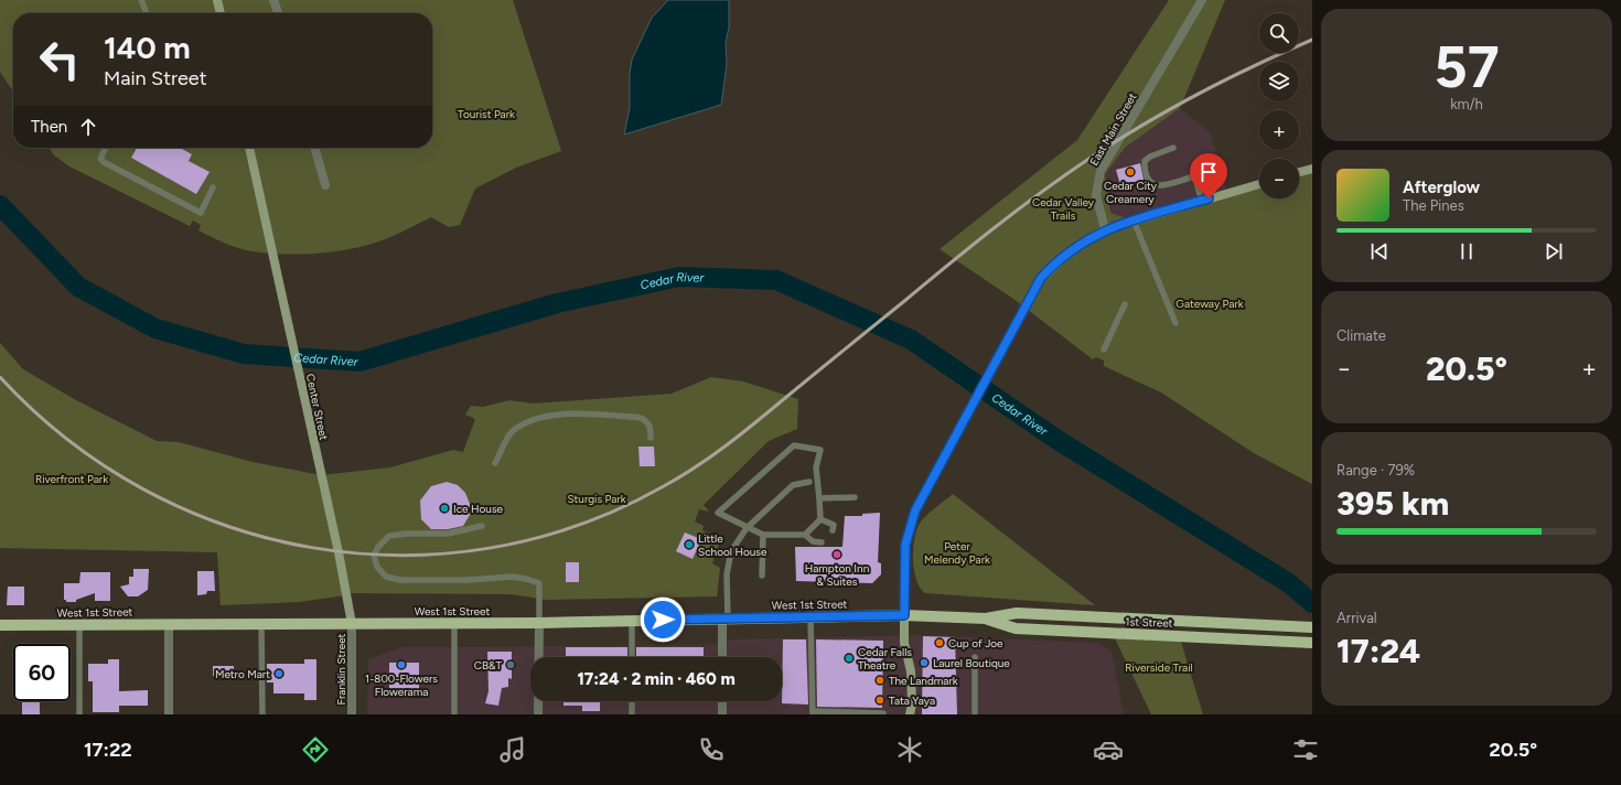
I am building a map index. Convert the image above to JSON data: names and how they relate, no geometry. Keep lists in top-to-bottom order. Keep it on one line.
{"streets":{"main road":["Center Street","West 1st Street","1st Street"],"street":["East Main Street","Franklin Street"]},"crossings":[["Center Street","West 1st Street"],["Center Street","Franklin Street"],["West 1st Street","1st Street"],["West 1st Street","Franklin Street"]],"water":["Cedar River"],"parks":["Tourist Park","Cedar Valley Trails","Gateway Park","Riverfront Park","Sturgis Park","Peter Melendy Park","Riverside Trail"],"places":["Cedar City Creamery","Ice House","Little School House","Hampton Inn & Suites","Cup of Joe","Cedar Falls Theatre","Laurel Boutique","1-800-Flowers Flowerama","CB&T","Metro Mart","The Landmark","Tata Yaya"],"page":{"tile":[["57","km/h"],"Climate",["Range · 79%","395 km"],["Arrival","17:24"]],"map_buttons":["+","−"],"turn":["140 m","Main Street"],"then":"Then","song":["Afterglow","The Pines"],"heat":["−","20.5°","+"],"limit":"60","trip":"17:24 · 2 min · 460 m","tabs":["17:22","20.5°"]}}
